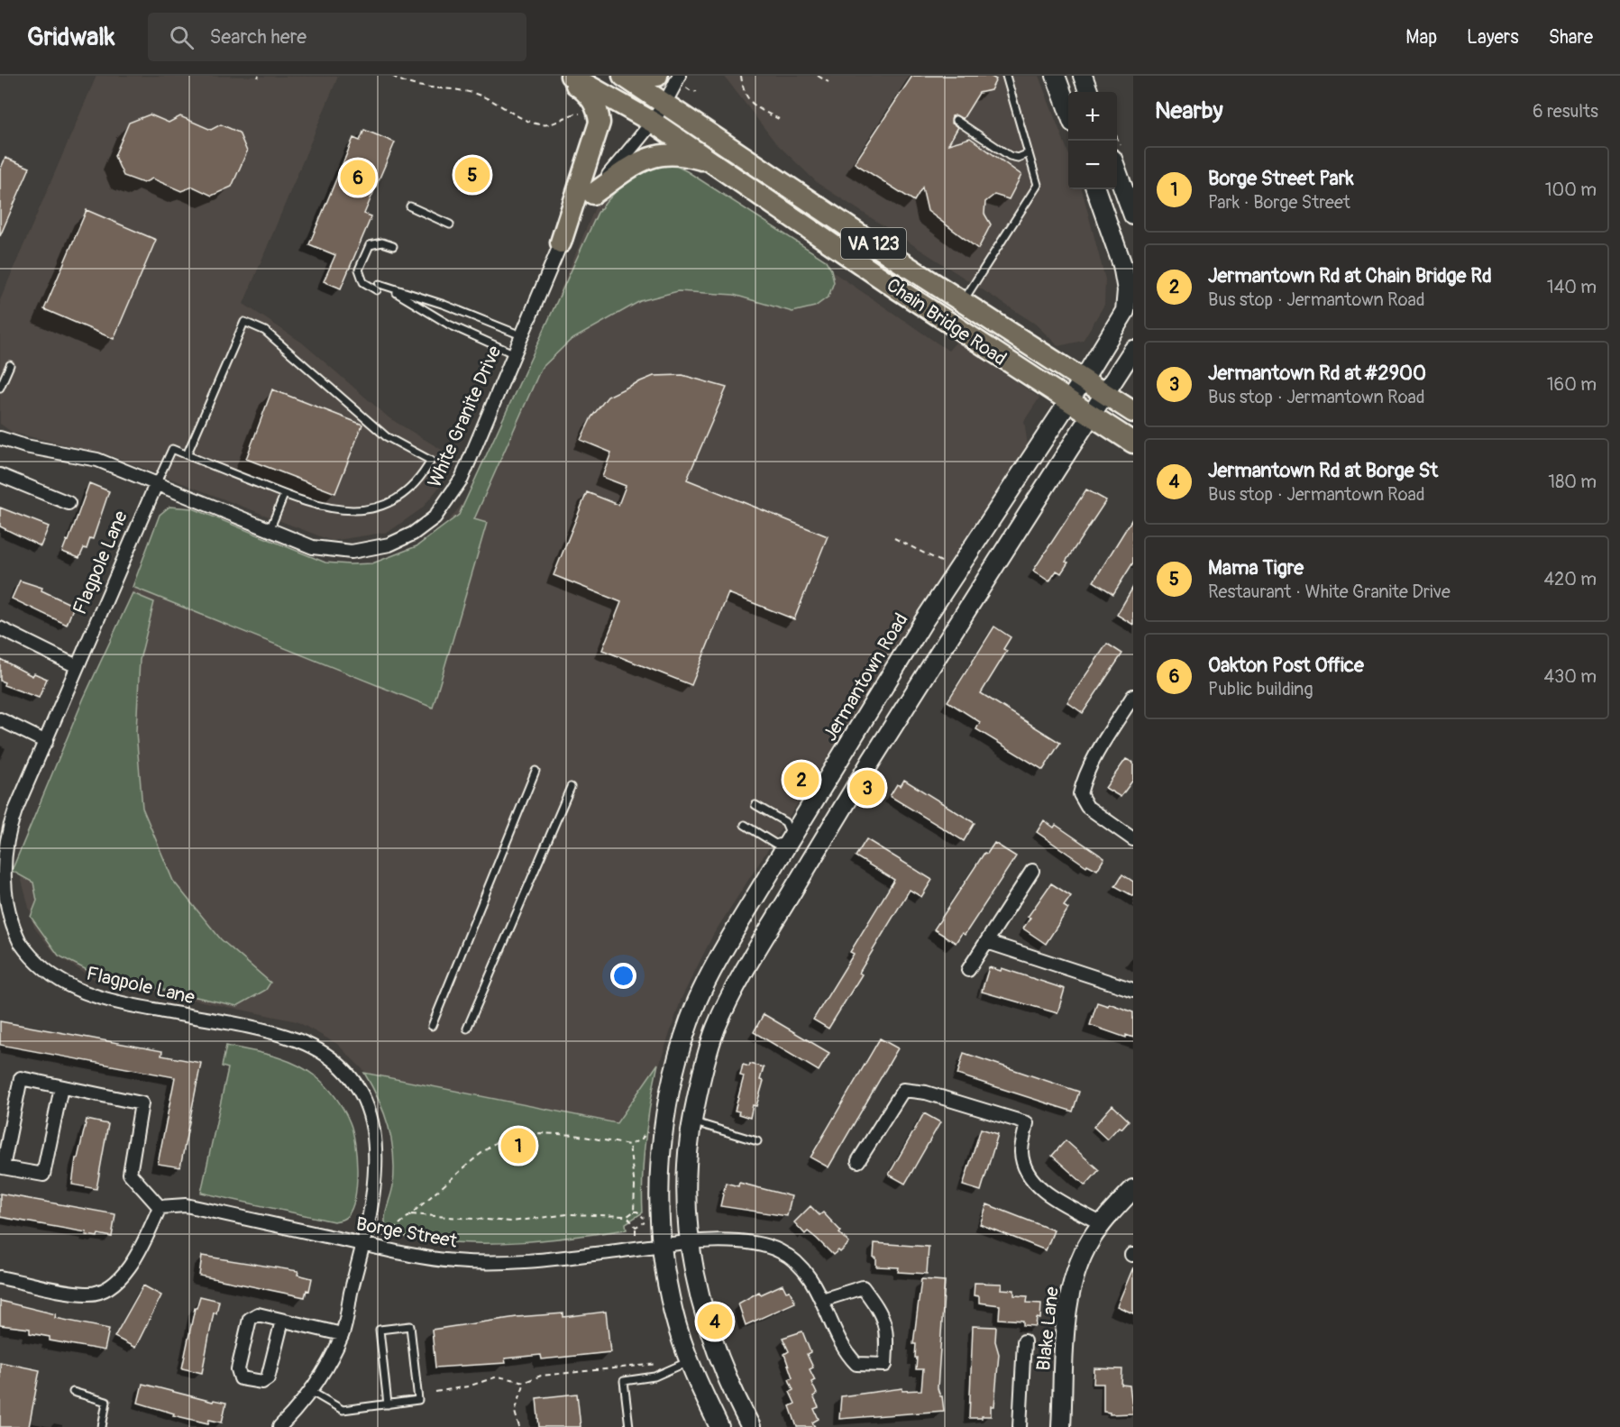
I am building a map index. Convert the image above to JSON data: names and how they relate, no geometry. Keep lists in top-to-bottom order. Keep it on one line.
{"streets":{"main road":["VA 123","Chain Bridge Road","Jermantown Road","Blake Lane"],"street":["White Granite Drive","Flagpole Lane","Borge Street"]},"crossings":[["Chain Bridge Road","White Granite Drive"],["Chain Bridge Road","Jermantown Road"],["White Granite Drive","Flagpole Lane"],["Flagpole Lane","Borge Street"],["Jermantown Road","Borge Street"]],"page":{"header":"Gridwalk","search":"Search here","nav":["Map","Layers","Share"],"heading":["Nearby","6 results"],"map_buttons":["+","−"],"list":[{"mark":"1","name":"Borge Street Park","note":"Park · Borge Street","value":"100 m"},{"mark":"2","name":"Jermantown Rd at Chain Bridge Rd","note":"Bus stop · Jermantown Road","value":"140 m"},{"mark":"3","name":"Jermantown Rd at #2900","note":"Bus stop · Jermantown Road","value":"160 m"},{"mark":"4","name":"Jermantown Rd at Borge St","note":"Bus stop · Jermantown Road","value":"180 m"},{"mark":"5","name":"Mama Tigre","note":"Restaurant · White Granite Drive","value":"420 m"},{"mark":"6","name":"Oakton Post Office","note":"Public building","value":"430 m"}],"pins":["5","6","2","3","1","4"]}}
